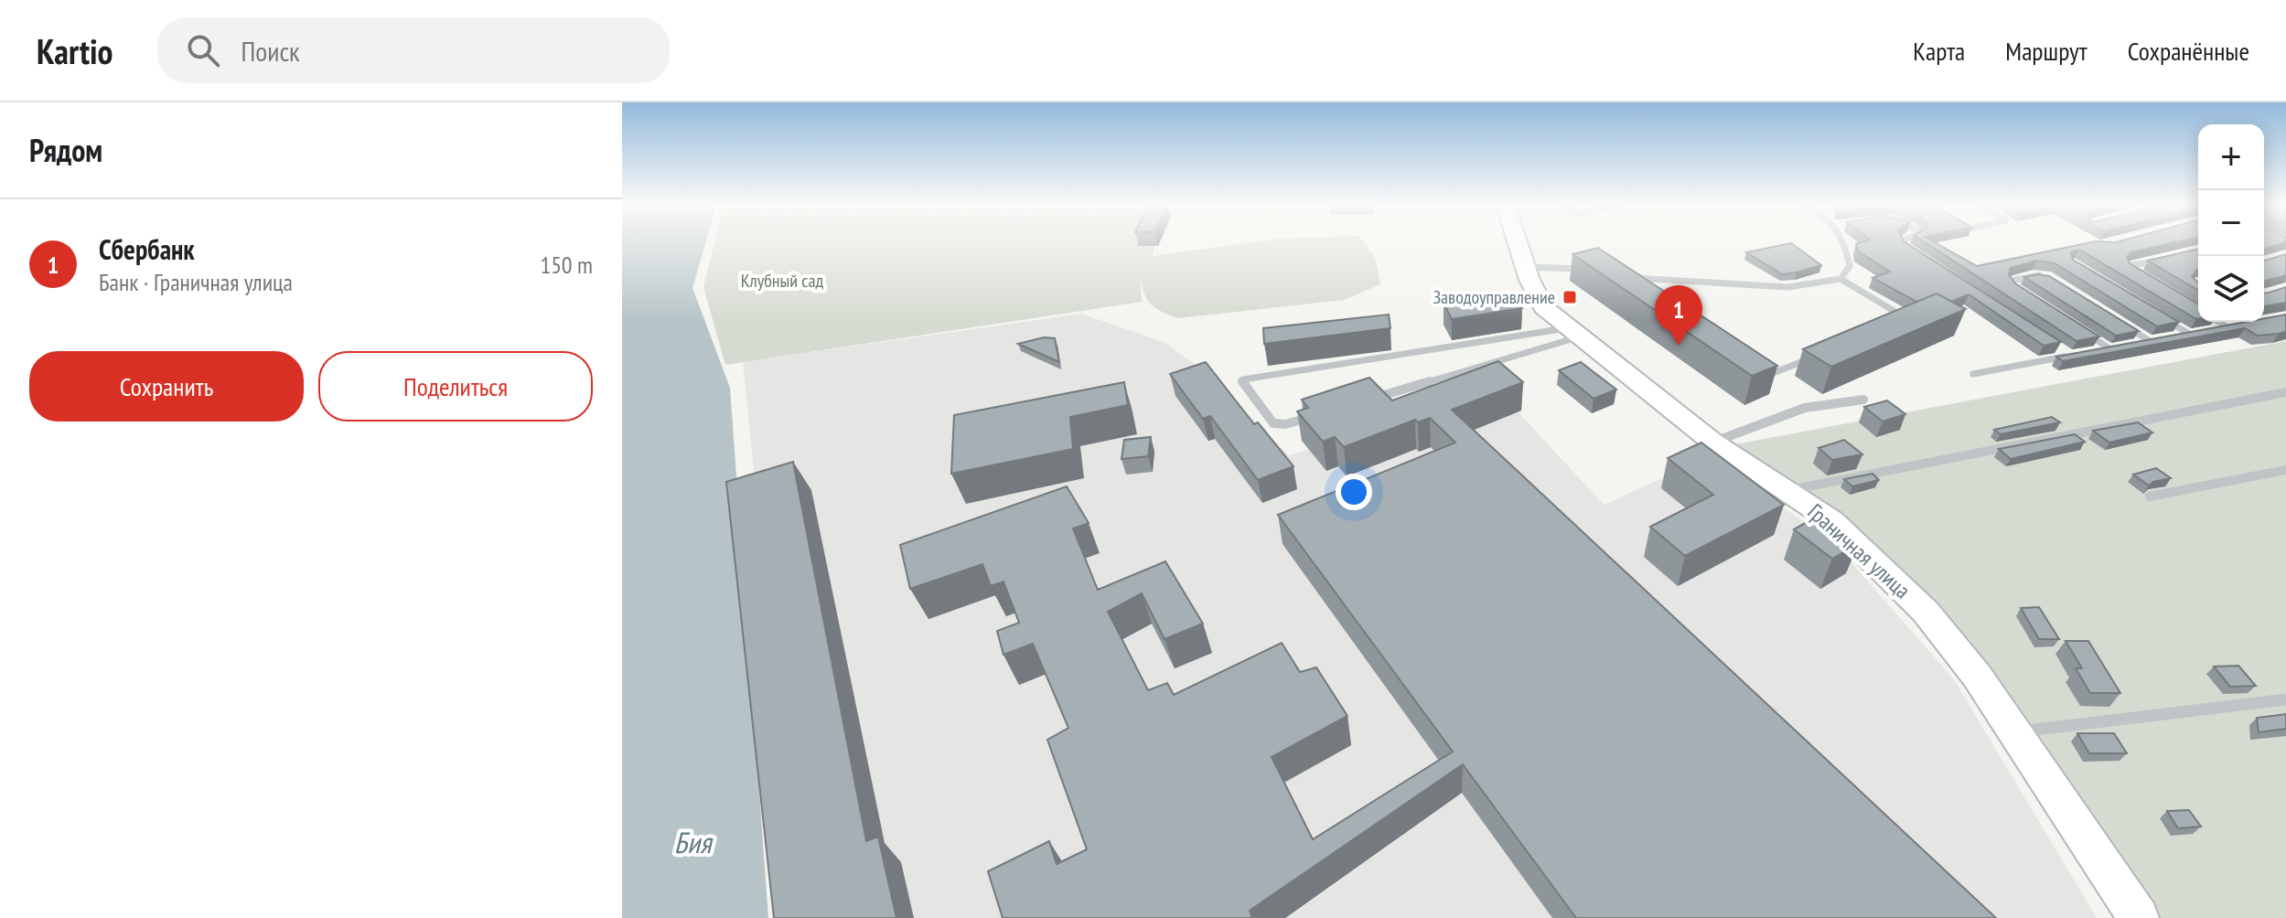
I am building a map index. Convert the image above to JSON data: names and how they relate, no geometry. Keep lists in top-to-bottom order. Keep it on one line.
{"streets":{"street":["Граничная улица"]},"water":["Бия"],"parks":["Клубный сад"],"places":{"transit":["Заводоуправление"]},"page":{"header":"Kartio","search":"Поиск","nav":["Карта","Маршрут","Сохранённые"],"heading":"Рядом","map_buttons":["+","−"],"list":[{"mark":"1","name":"Сбербанк","note":"Банк · Граничная улица","value":"150 m"}],"pins":"1","buttons":["Сохранить","Поделиться"]}}
